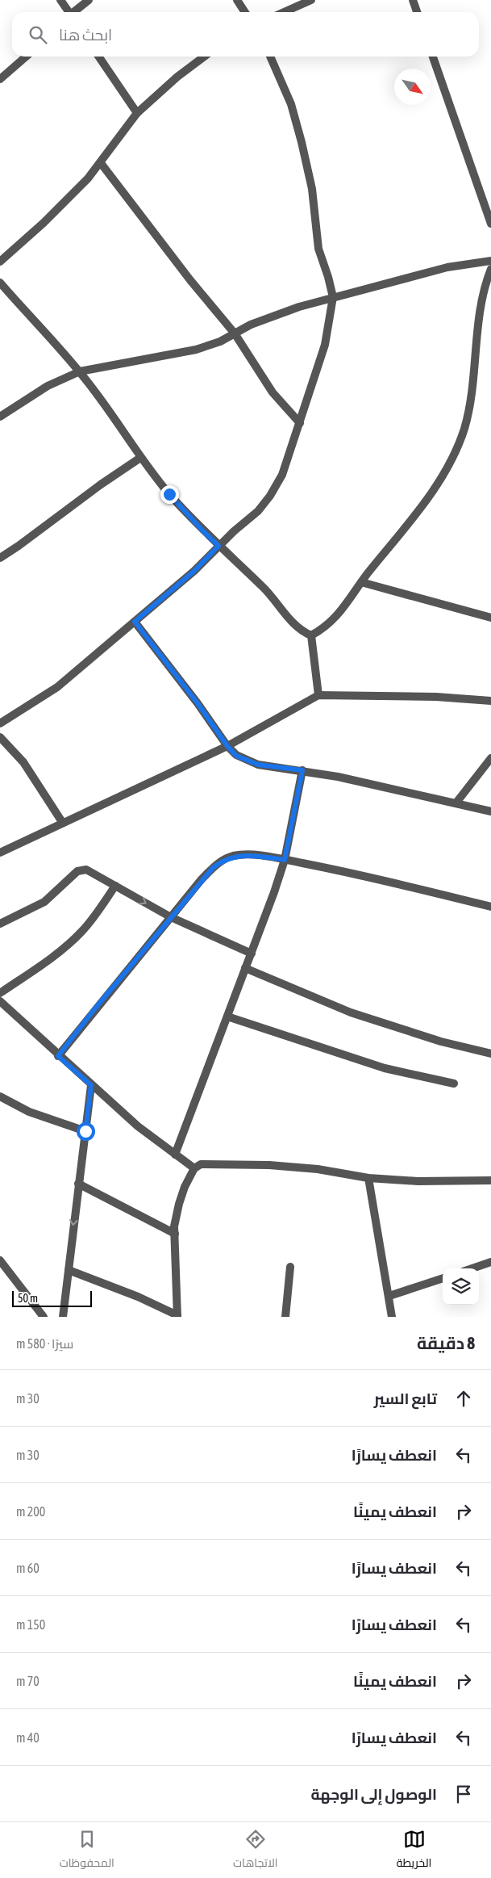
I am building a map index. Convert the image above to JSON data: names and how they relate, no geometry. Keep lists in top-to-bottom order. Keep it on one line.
{"scale_bar":"50 m","north":"bottom right","page":{"search":"ابحث هنا","scale":"50 m","heading":["8 دقيقة","سيرًا · 580 m"],"list":[["تابع السير","30 m"],["انعطف يسارًا","30 m"],["انعطف يمينًا","200 m"],["انعطف يسارًا","60 m"],["انعطف يسارًا","150 m"],["انعطف يمينًا","70 m"],["انعطف يسارًا","40 m"],"الوصول إلى الوجهة"],"nav":["الخريطة","الاتجاهات","المحفوظات"]}}
